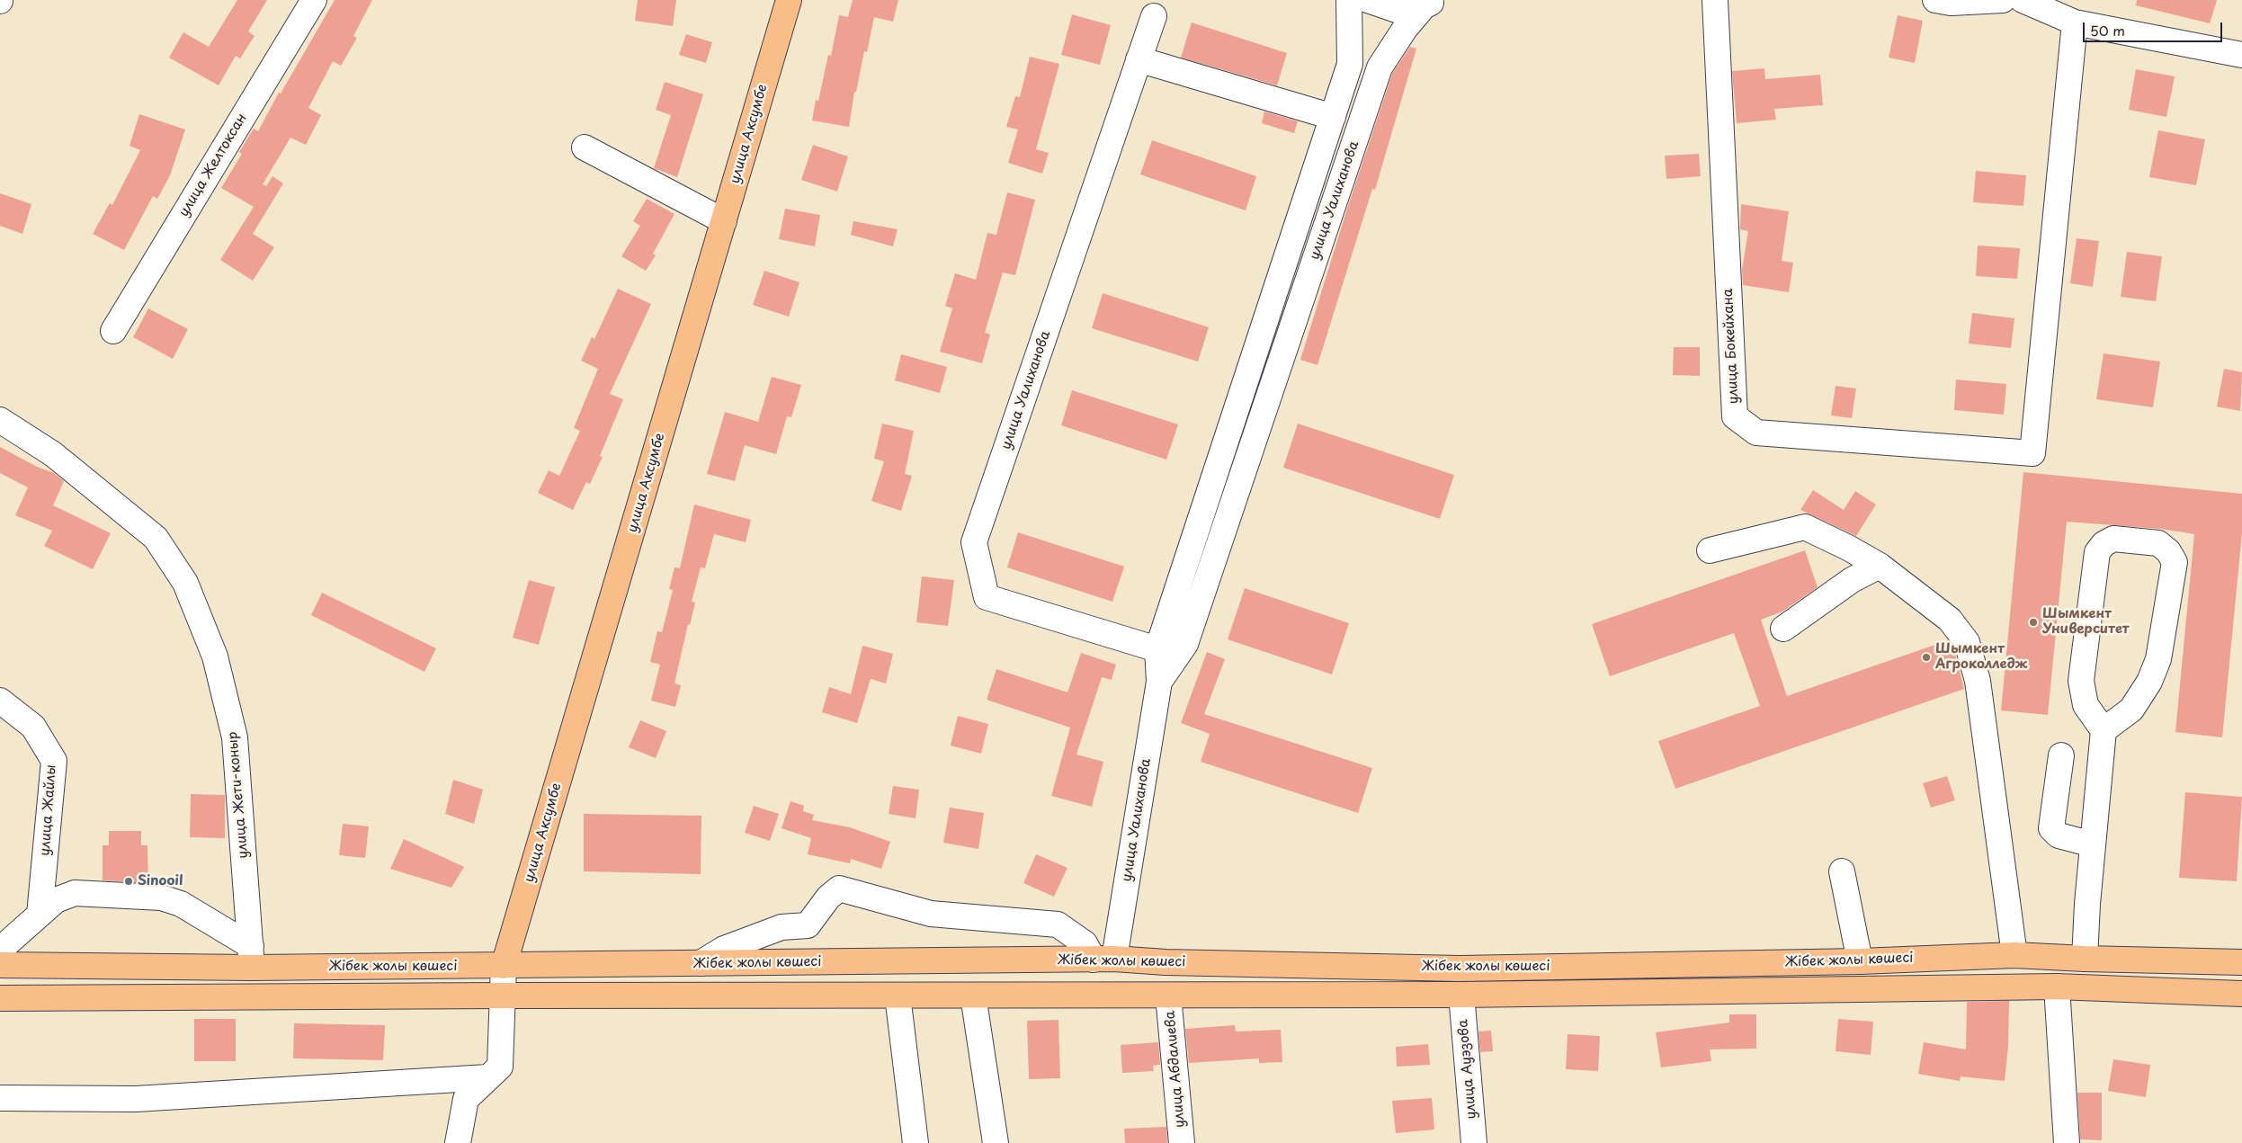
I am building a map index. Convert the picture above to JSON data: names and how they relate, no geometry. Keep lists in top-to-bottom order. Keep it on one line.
{"streets":{"main road":["улица Аксумбе","Жібек жолы көшесі"],"street":["улица Желтоксан","улица Уалиханова","улица Бокейхана","улица Жети-коныр","улица Жайлы","улица Абдалиева","улица Ауэзова"]},"crossings":[["улица Аксумбе","Жібек жолы көшесі"],["улица Уалиханова","Жібек жолы көшесі"],["улица Жети-коныр","Жібек жолы көшесі"],["Жібек жолы көшесі","улица Абдалиева"],["Жібек жолы көшесі","улица Ауэзова"]],"places":["Шымкент Университет","Шымкент Агроколледж","Sinooil"],"scale_bar":"50 m"}
